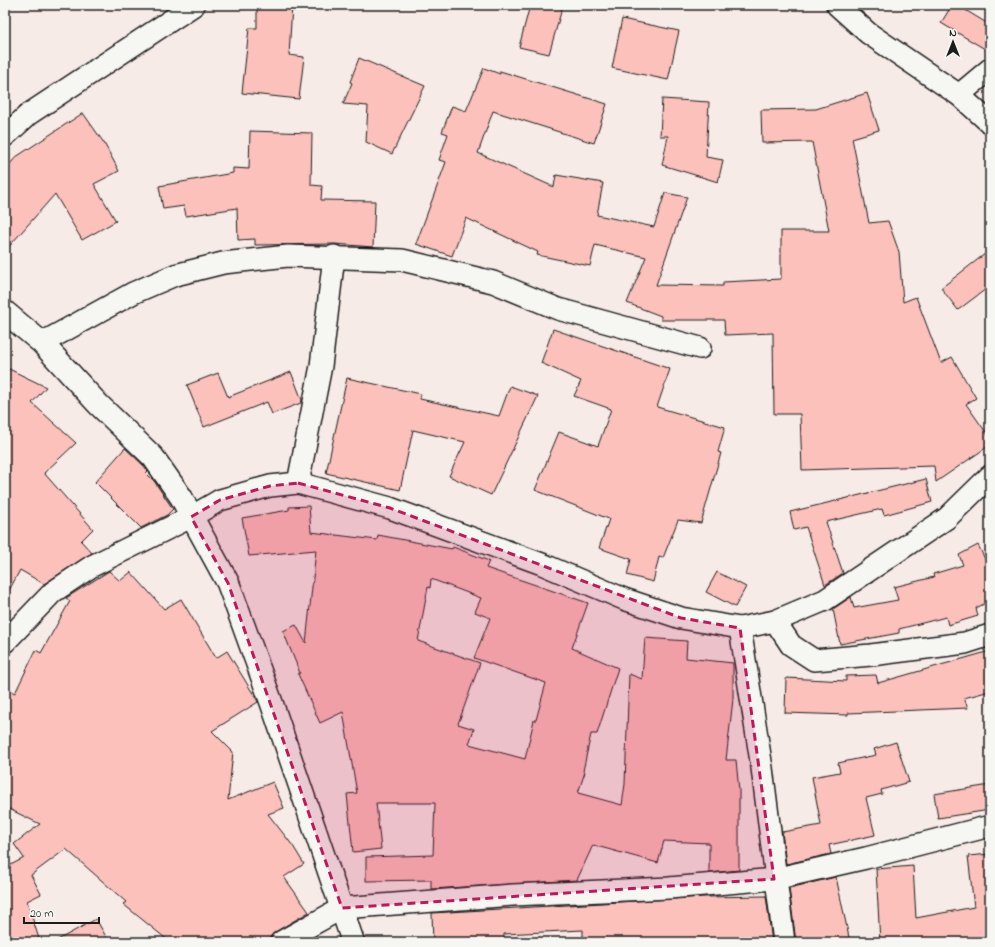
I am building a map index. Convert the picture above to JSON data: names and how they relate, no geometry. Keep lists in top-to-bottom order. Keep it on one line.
{"scale_bar":"20 m","north":"top"}
